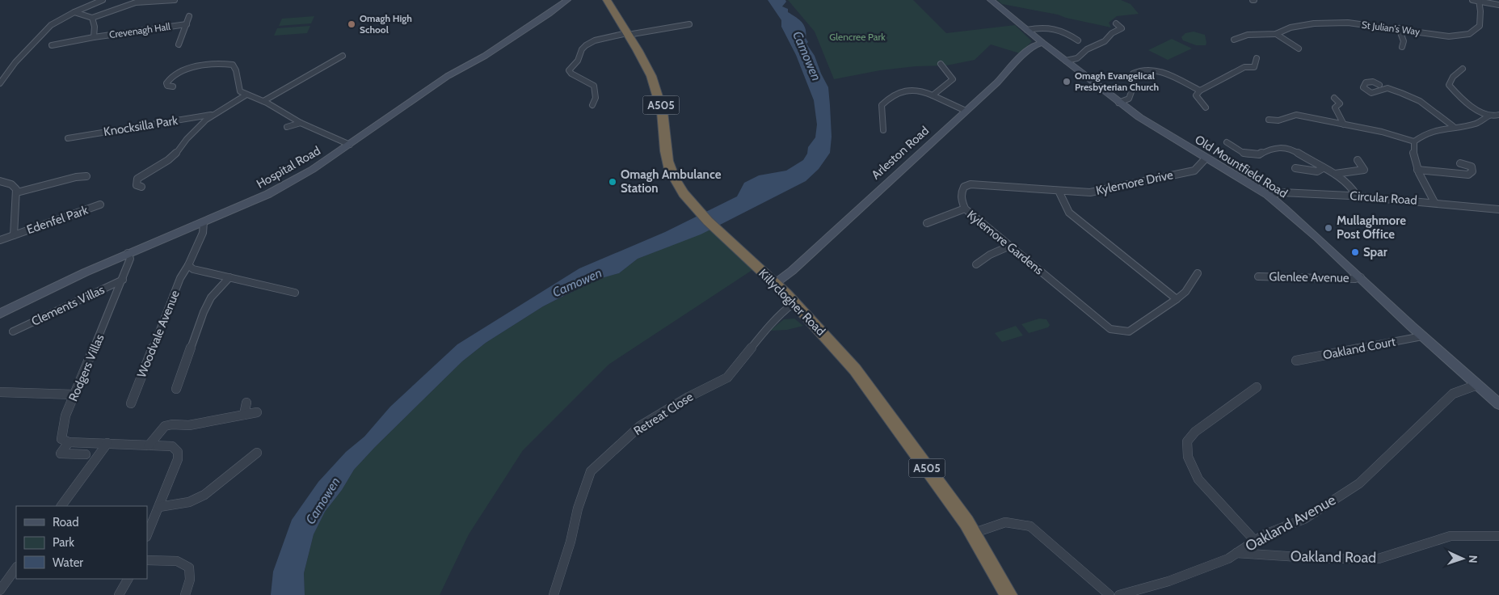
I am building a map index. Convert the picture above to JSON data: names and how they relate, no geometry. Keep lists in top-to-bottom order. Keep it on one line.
{"streets":{"highway":["A505","Killyclogher Road"],"street":["St Julian's Way","Crevenagh Hall","Knocksilla Park","Arleston Road","Old Mountfield Road","Hospital Road","Kylemore Drive","Circular Road","Edenfel Park","Kylemore Gardens","Glenlee Avenue","Clements Villas","Woodvale Avenue","Oakland Court","Rodgers Villas","Retreat Close","Oakland Avenue","Oakland Road"]},"crossings":[["Arleston Road","Old Mountfield Road"],["Arleston Road","Killyclogher Road"],["Old Mountfield Road","Kylemore Drive"],["Old Mountfield Road","Circular Road"],["Old Mountfield Road","Glenlee Avenue"],["Old Mountfield Road","Oakland Court"],["Old Mountfield Road","Oakland Avenue"],["Hospital Road","Woodvale Avenue"],["Hospital Road","Rodgers Villas"],["Kylemore Drive","Kylemore Gardens"],["Killyclogher Road","Retreat Close"],["Clements Villas","Rodgers Villas"],["Oakland Avenue","Oakland Road"]],"water":["Camowen"],"parks":["Glencree Park"],"places":["Omagh High School","Omagh Evangelical Presbyterian Church","Omagh Ambulance Station","Mullaghmore Post Office","Spar"],"legend":["Road","Park","Water"],"north":"right"}
